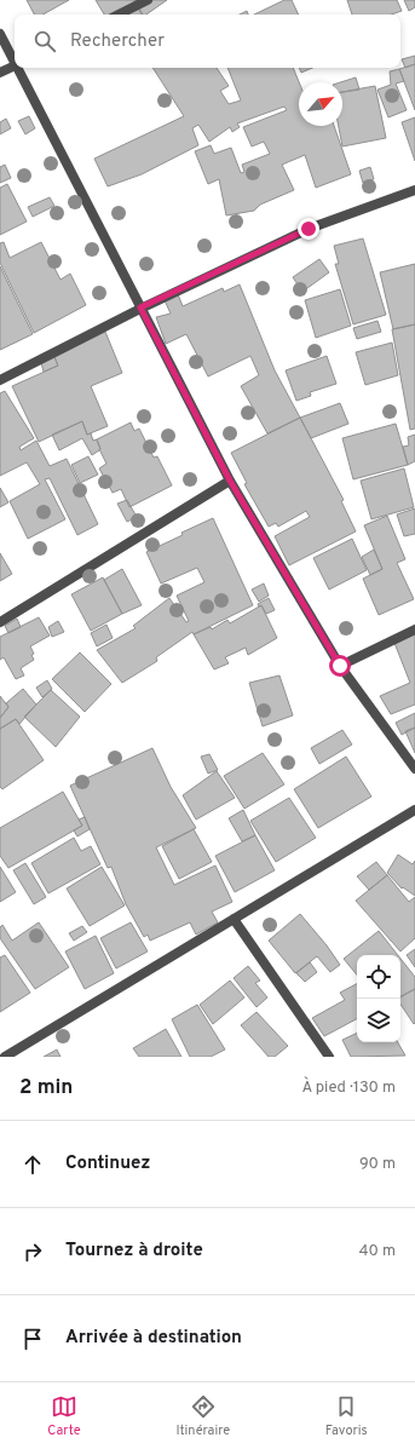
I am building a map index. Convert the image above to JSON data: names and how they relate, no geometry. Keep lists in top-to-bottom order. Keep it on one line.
{"north":"top right","page":{"search":"Rechercher","heading":["2 min","À pied · 130 m"],"list":[["Continuez","90 m"],["Tournez à droite","40 m"],"Arrivée à destination"],"nav":["Carte","Itinéraire","Favoris"]}}
